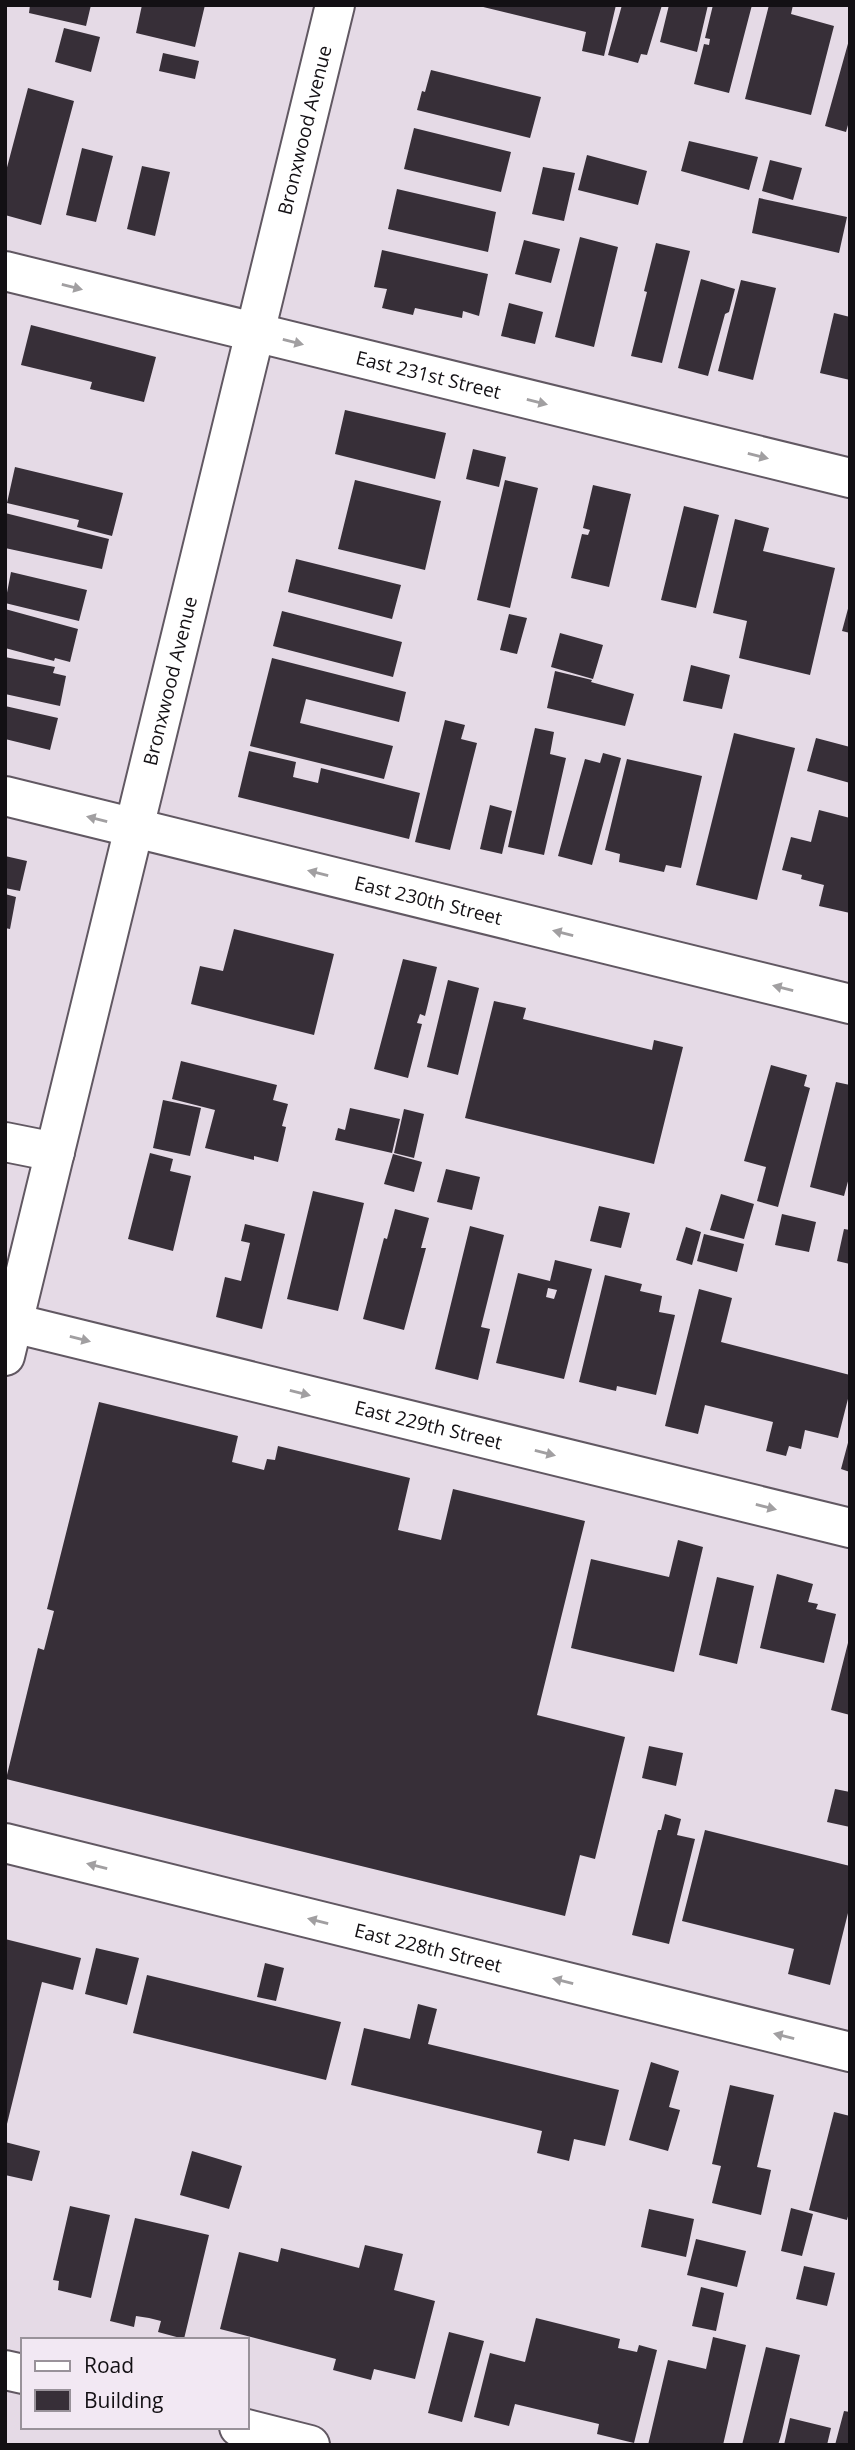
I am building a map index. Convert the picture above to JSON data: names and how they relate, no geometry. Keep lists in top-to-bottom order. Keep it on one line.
{"streets":{"street":["Bronxwood Avenue","East 231st Street","East 230th Street","East 229th Street","East 228th Street"]},"crossings":[["Bronxwood Avenue","East 231st Street"],["Bronxwood Avenue","East 230th Street"],["Bronxwood Avenue","East 229th Street"]],"one_way":["East 231st Street","East 230th Street","East 229th Street","East 228th Street"],"legend":["Road","Building"]}
